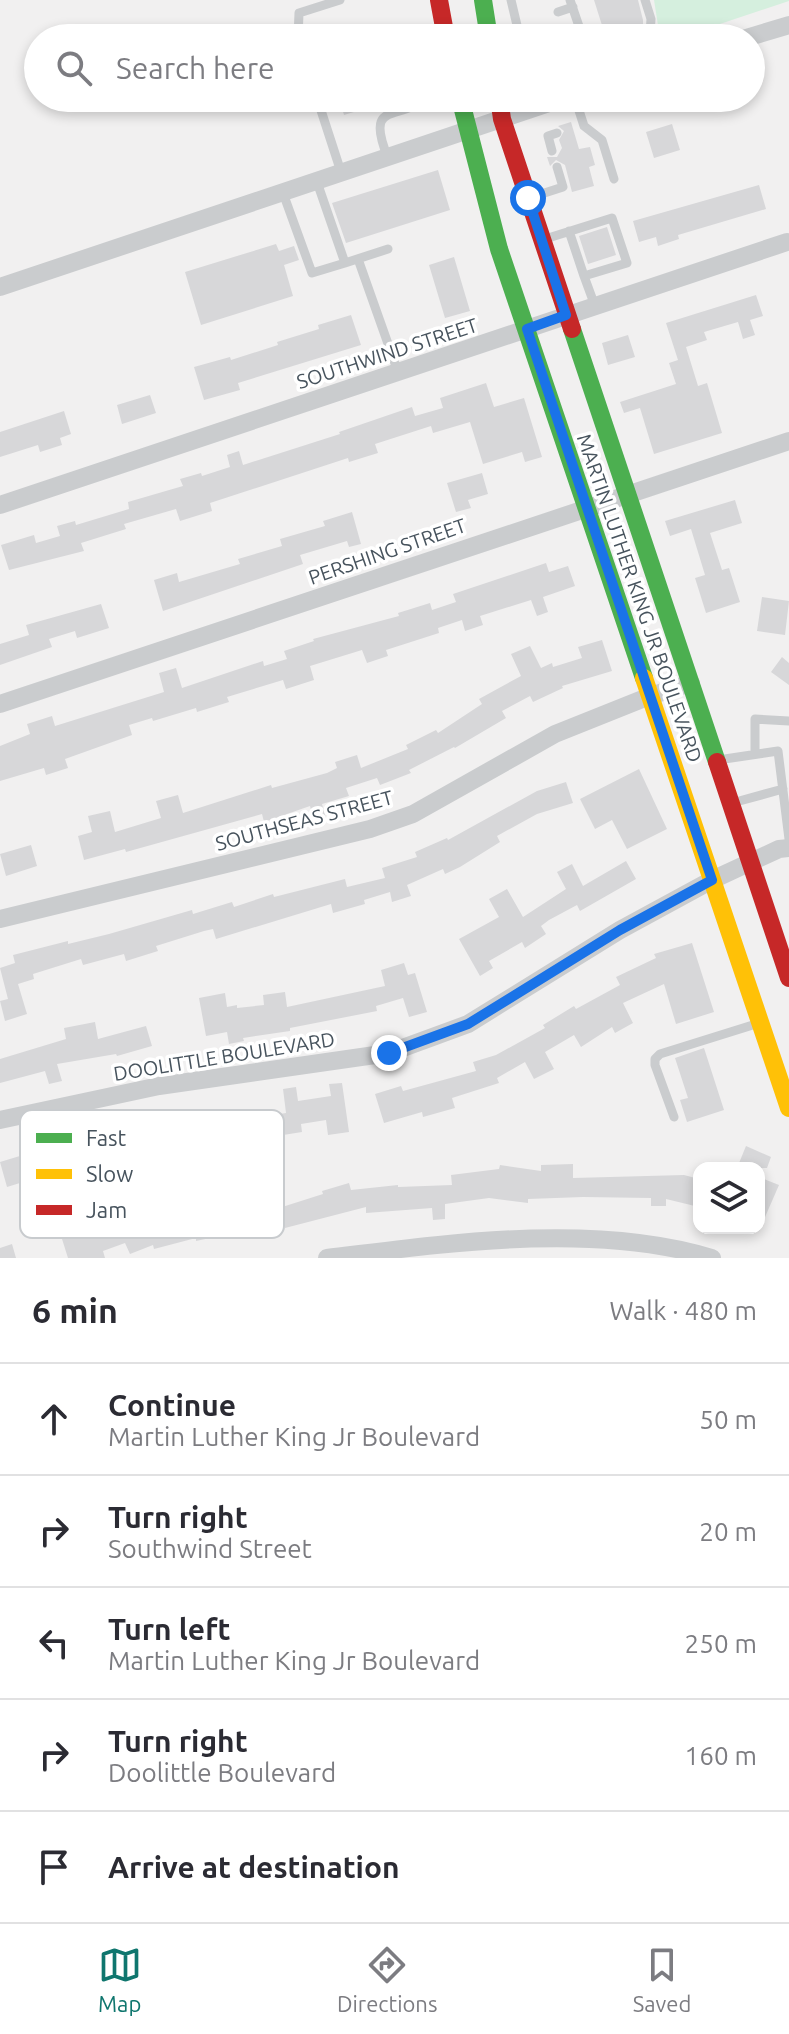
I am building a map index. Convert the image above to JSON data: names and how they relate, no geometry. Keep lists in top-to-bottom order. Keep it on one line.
{"streets":{"main road":["MARTIN LUTHER KING JR BOULEVARD"],"street":["SOUTHWIND STREET","PERSHING STREET","SOUTHSEAS STREET","DOOLITTLE BOULEVARD"]},"crossings":[["SOUTHWIND STREET","MARTIN LUTHER KING JR BOULEVARD"],["PERSHING STREET","MARTIN LUTHER KING JR BOULEVARD"],["MARTIN LUTHER KING JR BOULEVARD","SOUTHSEAS STREET"],["MARTIN LUTHER KING JR BOULEVARD","DOOLITTLE BOULEVARD"]],"legend":["Fast","Slow","Jam"],"page":{"search":"Search here","heading":["6 min","Walk · 480 m"],"list":[["Continue","Martin Luther King Jr Boulevard","50 m"],["Turn right","Southwind Street","20 m"],["Turn left","Martin Luther King Jr Boulevard","250 m"],["Turn right","Doolittle Boulevard","160 m"],"Arrive at destination"],"nav":["Map","Directions","Saved"]}}
